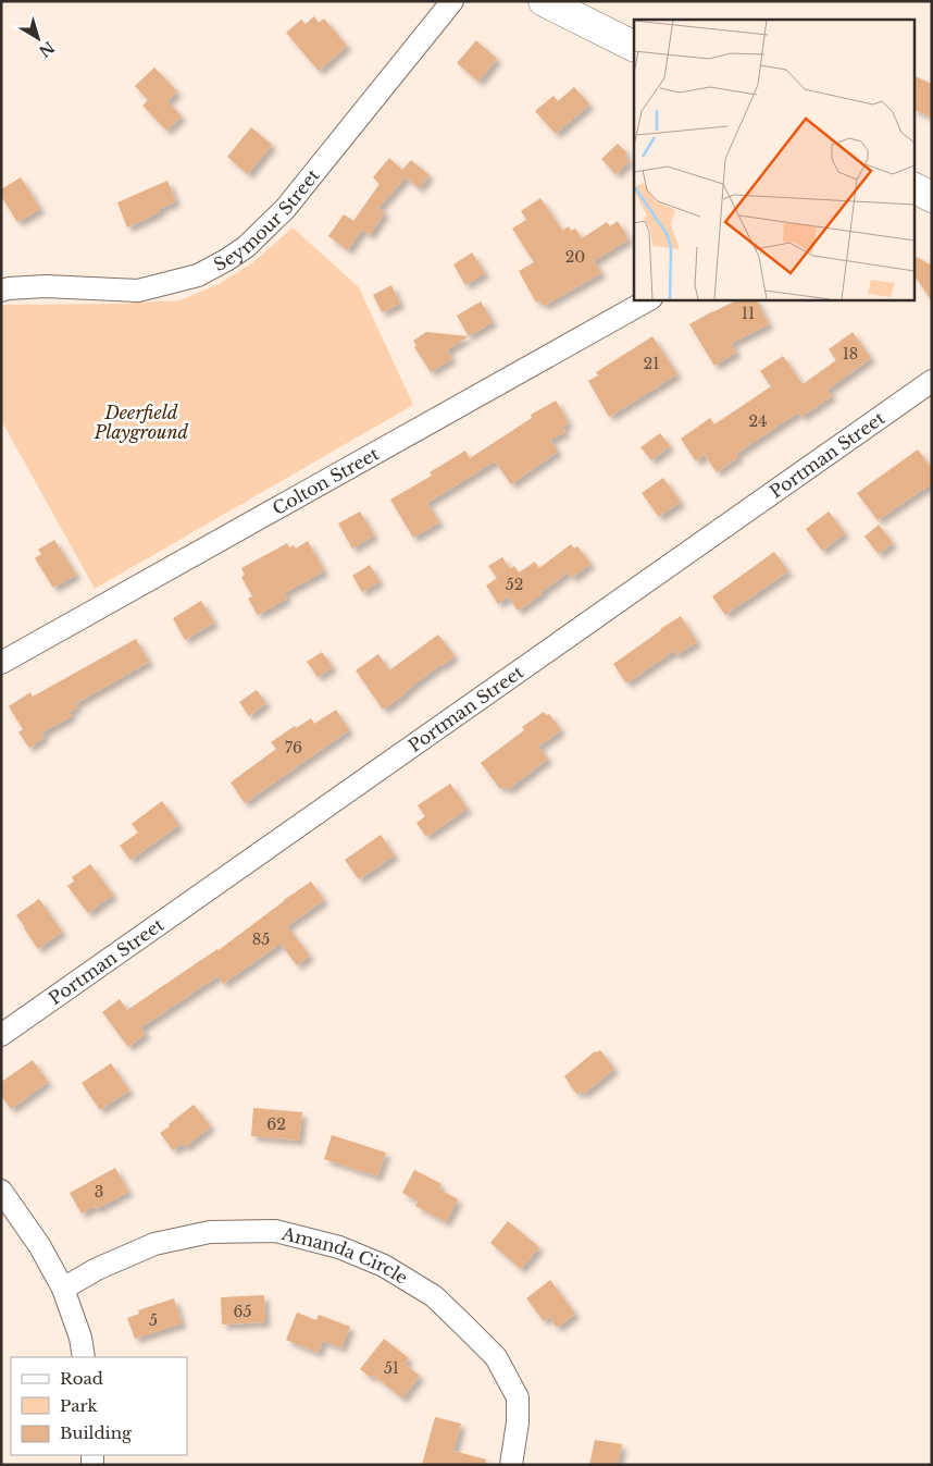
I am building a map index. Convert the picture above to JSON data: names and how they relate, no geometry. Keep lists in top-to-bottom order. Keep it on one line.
{"streets":{"street":["Seymour Street","Portman Street","Colton Street","Amanda Circle"]},"parks":["Deerfield Playground"],"house_numbers":["20","11","18","21","24","52","76","85","62","3","65","5","51"],"legend":["Road","Park","Building"],"north":"bottom right"}
